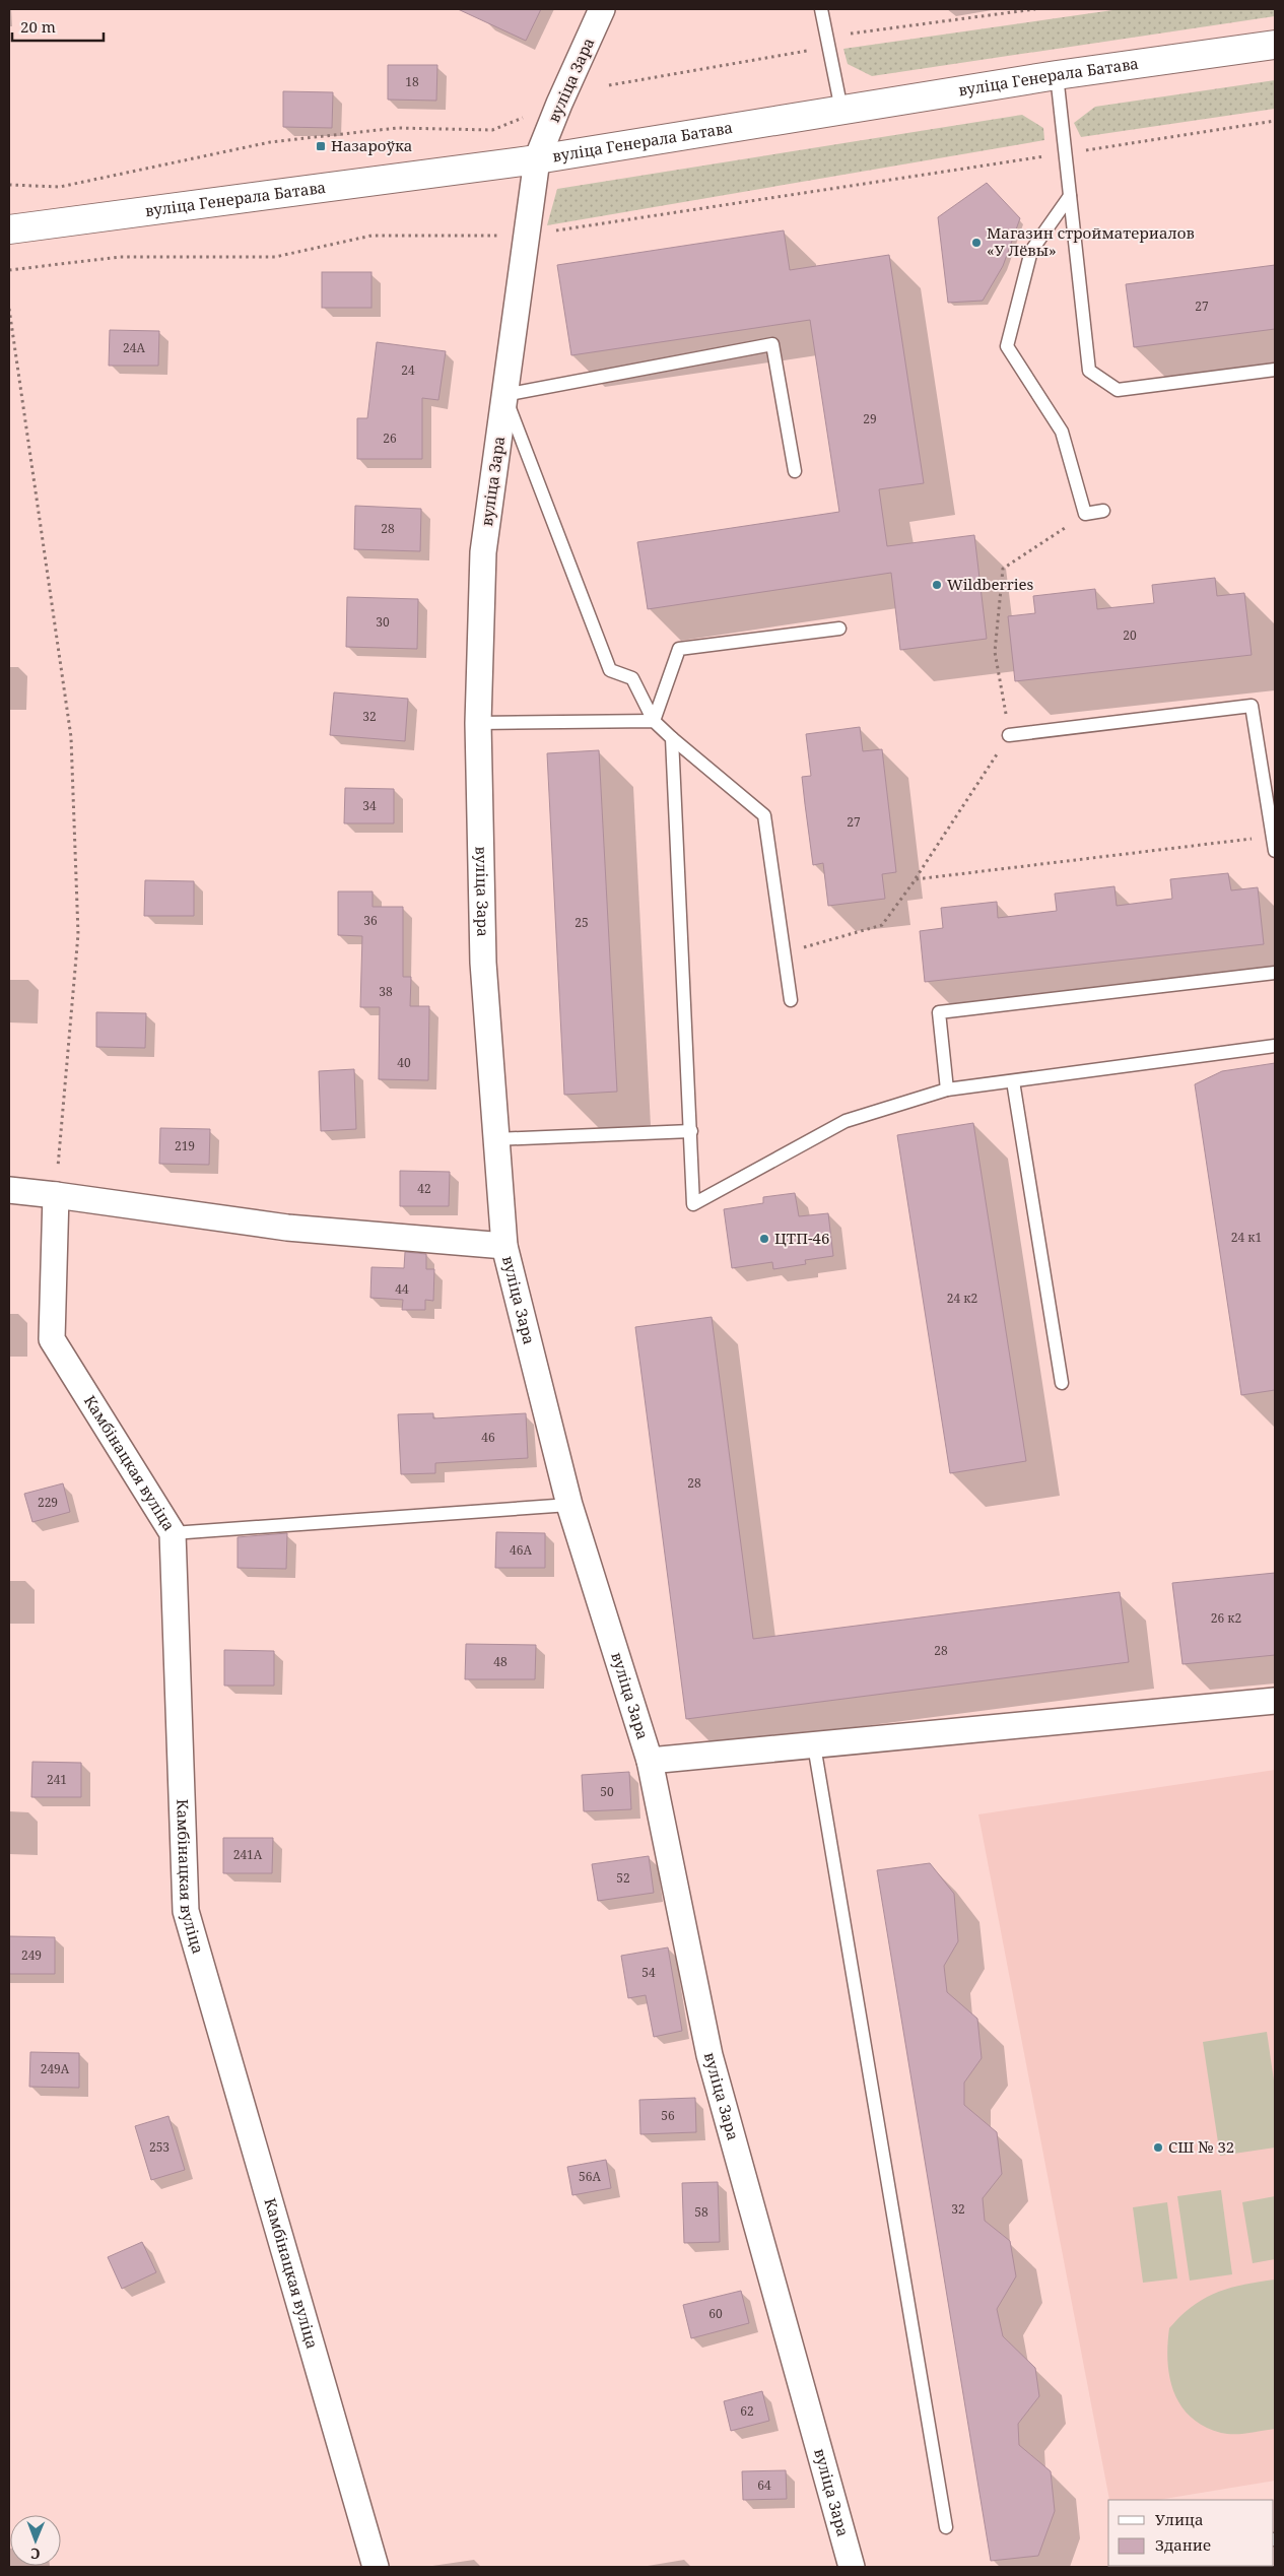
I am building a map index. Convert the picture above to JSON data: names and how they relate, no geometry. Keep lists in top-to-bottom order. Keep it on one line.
{"streets":{"street":["вуліца Генерала Батава","вуліца Зара","Камбінацкая вуліца"]},"crossings":[["вуліца Генерала Батава","вуліца Зара"]],"places":{"transit":["Назароўка"],"other":["Магазин стройматериалов «У Лёвы»","Wildberries","ЦТП-46","СШ № 32"]},"house_numbers":["18","27","24А","24","29","26","28","30","20","32","34","27","36","25","38","40","219","42","24 к1","44","24 к2","46","28","229","46А","26 к2","28","48","241","50","241А","52","249","54","249А","56","253","56А","32","58","60","62","64"],"legend":["Улица","Здание"],"scale_bar":"20 m","north":"bottom"}
